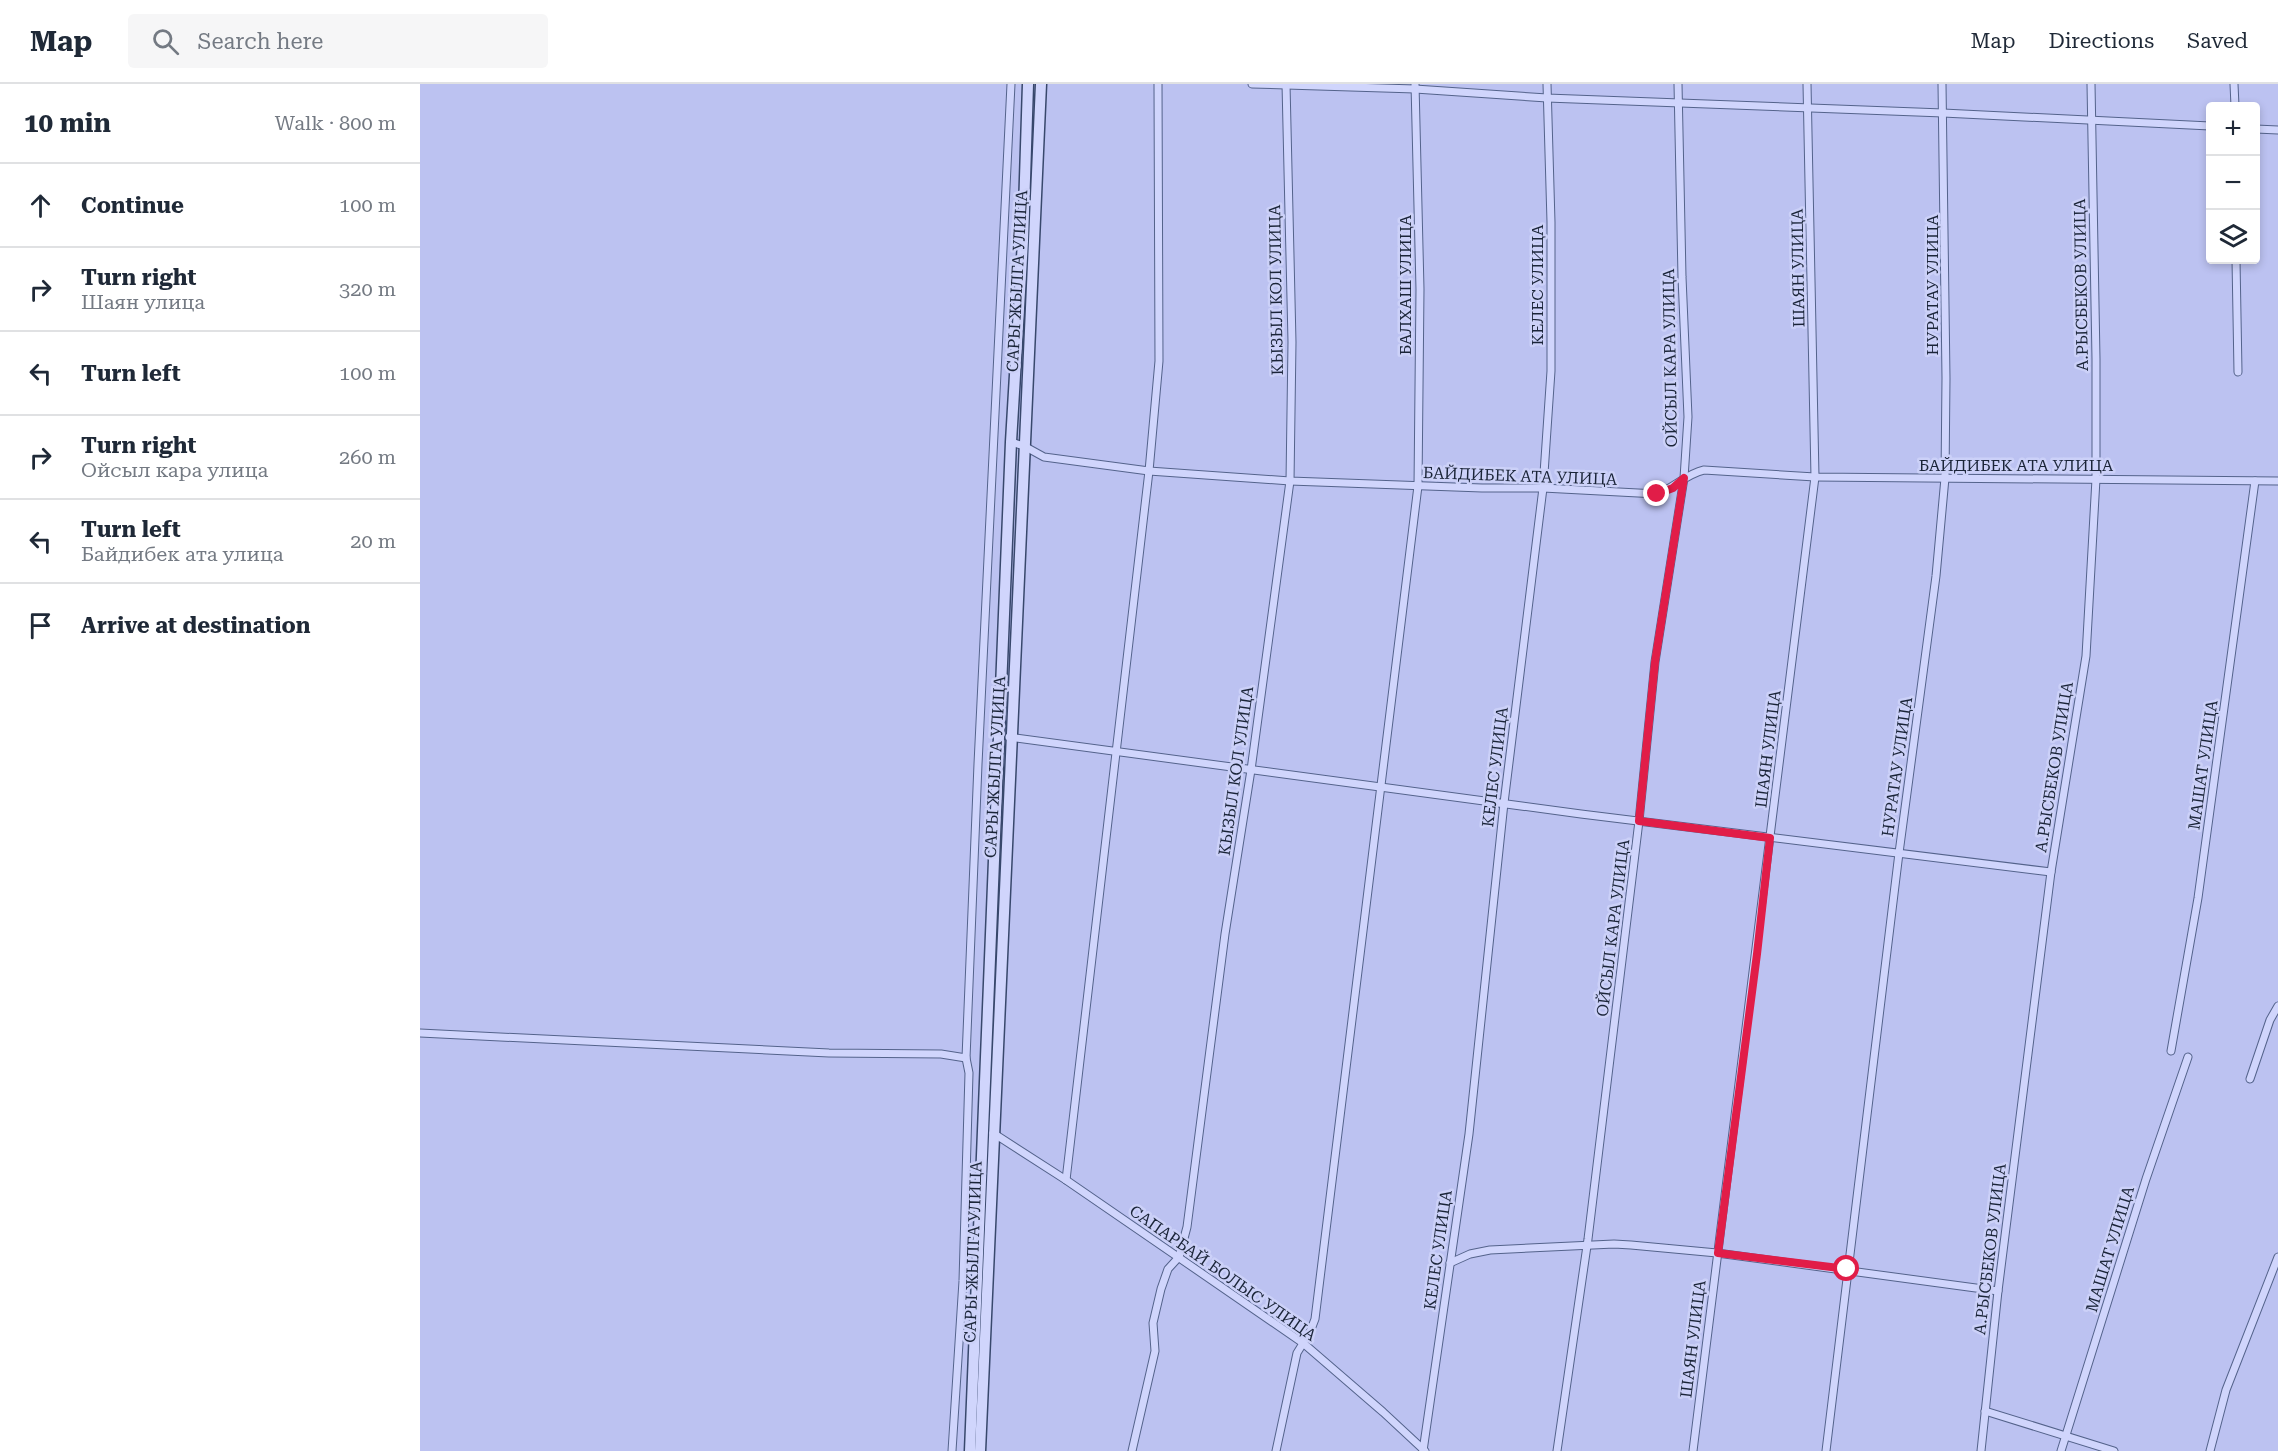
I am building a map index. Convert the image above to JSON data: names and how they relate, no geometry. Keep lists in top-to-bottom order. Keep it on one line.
{"streets":{"main road":["САРЫ ЖЫЛГА УЛИЦА"],"street":["ШАЯН УЛИЦА","БАЛХАШ УЛИЦА","КЕЛЕС УЛИЦА","НУРАТАУ УЛИЦА","А.РЫСБЕКОВ УЛИЦА","КЫЗЫЛ КОЛ УЛИЦА","ОЙСЫЛ КАРА УЛИЦА","БАЙДИБЕК АТА УЛИЦА","МАШАТ УЛИЦА","САПАРБАЙ БОЛЫС УЛИЦА"]},"crossings":[["ШАЯН УЛИЦА","БАЙДИБЕК АТА УЛИЦА"],["САРЫ ЖЫЛГА УЛИЦА","БАЙДИБЕК АТА УЛИЦА"],["САРЫ ЖЫЛГА УЛИЦА","САПАРБАЙ БОЛЫС УЛИЦА"],["БАЛХАШ УЛИЦА","БАЙДИБЕК АТА УЛИЦА"],["БАЛХАШ УЛИЦА","САПАРБАЙ БОЛЫС УЛИЦА"],["КЕЛЕС УЛИЦА","БАЙДИБЕК АТА УЛИЦА"],["КЕЛЕС УЛИЦА","САПАРБАЙ БОЛЫС УЛИЦА"],["НУРАТАУ УЛИЦА","БАЙДИБЕК АТА УЛИЦА"],["А.РЫСБЕКОВ УЛИЦА","БАЙДИБЕК АТА УЛИЦА"],["КЫЗЫЛ КОЛ УЛИЦА","БАЙДИБЕК АТА УЛИЦА"],["КЫЗЫЛ КОЛ УЛИЦА","САПАРБАЙ БОЛЫС УЛИЦА"],["ОЙСЫЛ КАРА УЛИЦА","БАЙДИБЕК АТА УЛИЦА"],["БАЙДИБЕК АТА УЛИЦА","МАШАТ УЛИЦА"]],"page":{"header":"Map","search":"Search here","nav":["Map","Directions","Saved"],"heading":["10 min","Walk · 800 m"],"map_buttons":["+","−"],"list":[["Continue","100 m"],["Turn right","Шаян улица","320 m"],["Turn left","100 m"],["Turn right","Ойсыл кара улица","260 m"],["Turn left","Байдибек ата улица","20 m"],"Arrive at destination"]}}
